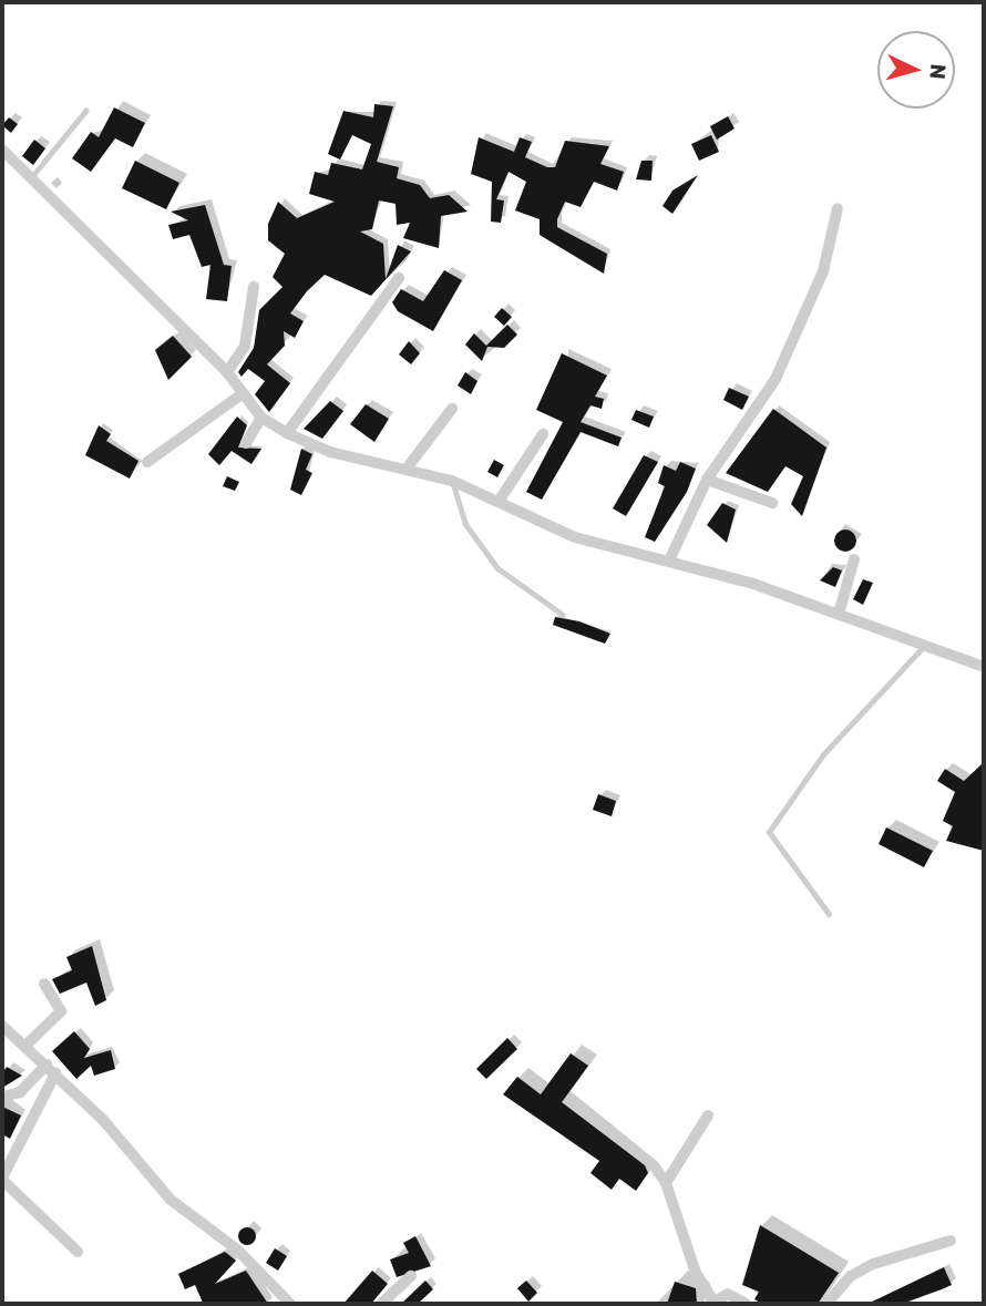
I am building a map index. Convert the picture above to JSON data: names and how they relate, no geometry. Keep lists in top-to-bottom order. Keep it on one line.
{"north":"right"}
